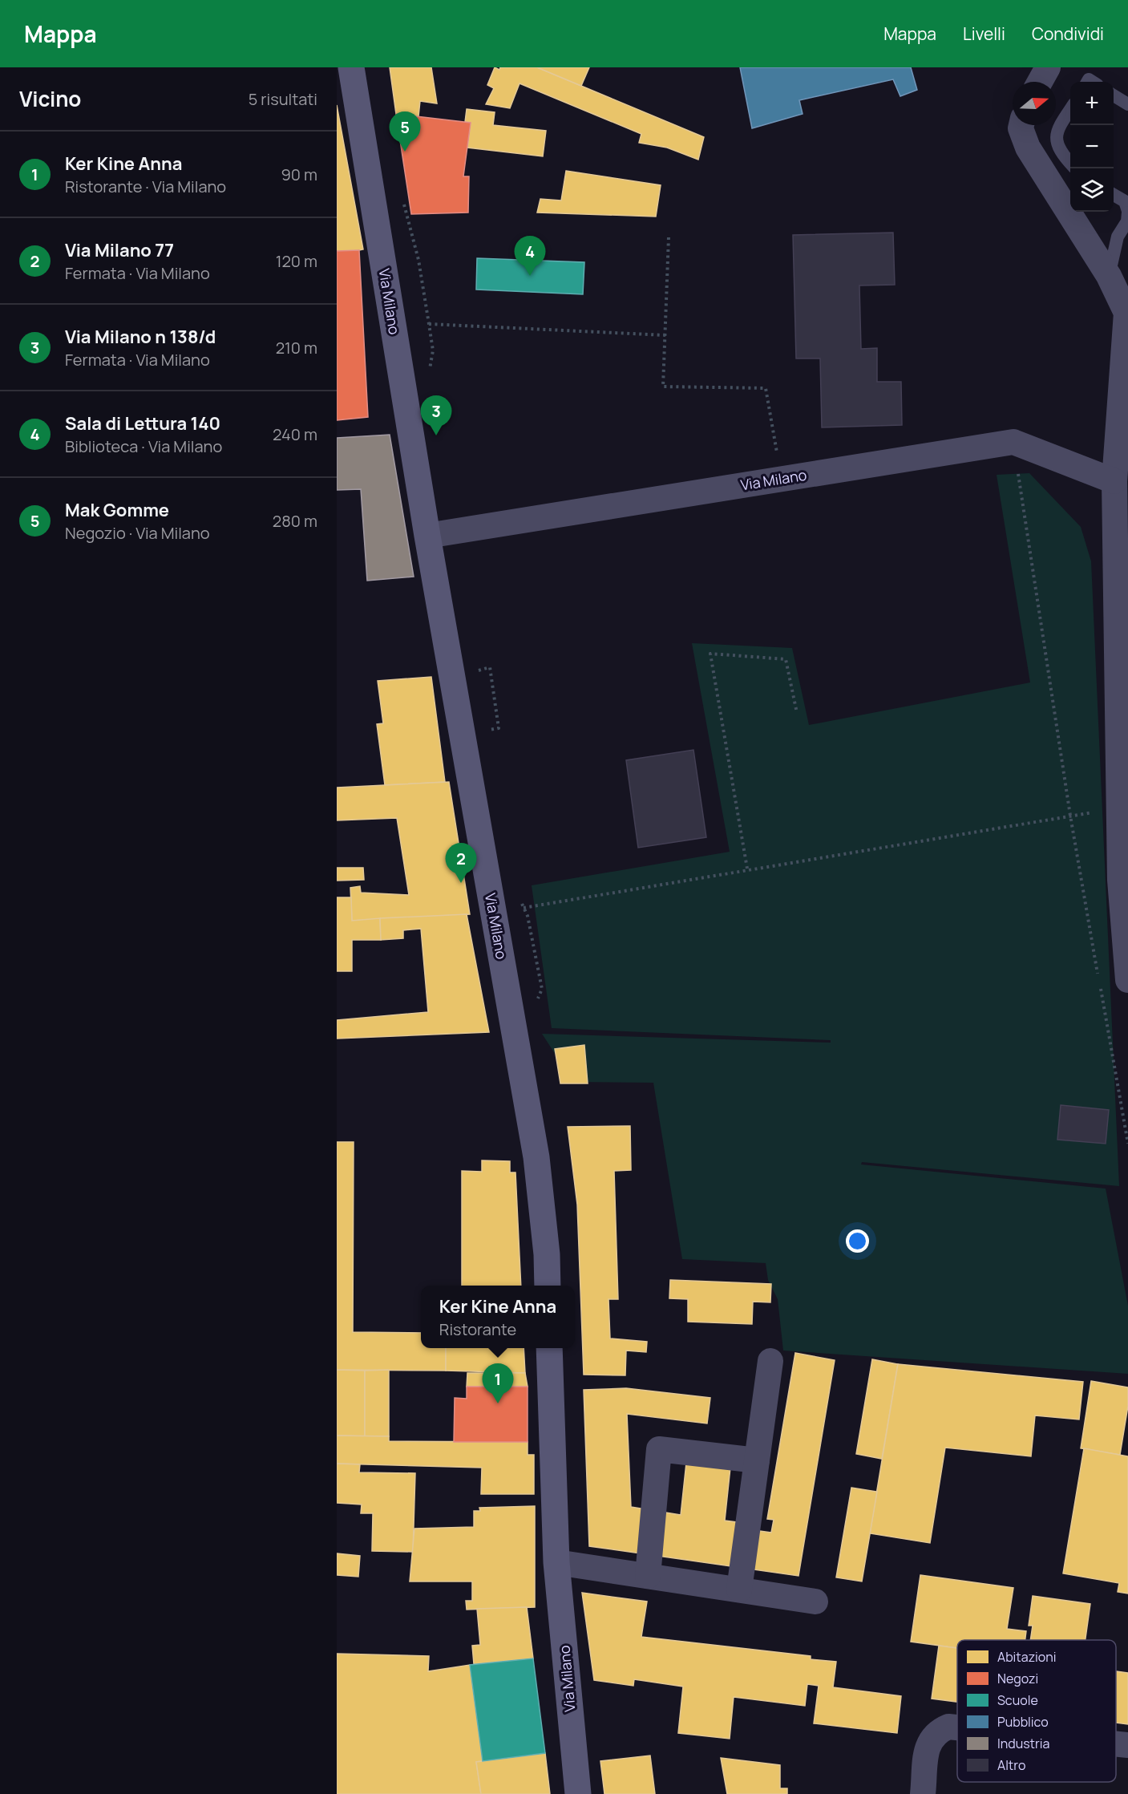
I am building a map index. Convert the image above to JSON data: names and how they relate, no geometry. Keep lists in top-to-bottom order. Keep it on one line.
{"streets":{"main road":["Via Milano"]},"legend":["Abitazioni","Negozi","Scuole","Pubblico","Industria","Altro"],"north":"right","page":{"header":"Mappa","nav":["Mappa","Livelli","Condividi"],"heading":["Vicino","5 risultati"],"map_buttons":["+","−"],"pins":["5","4","3","2","1"],"list":[{"mark":"1","name":"Ker Kine Anna","note":"Ristorante · Via Milano","value":"90 m"},{"mark":"2","name":"Via Milano 77","note":"Fermata · Via Milano","value":"120 m"},{"mark":"3","name":"Via Milano n 138/d","note":"Fermata · Via Milano","value":"210 m"},{"mark":"4","name":"Sala di Lettura 140","note":"Biblioteca · Via Milano","value":"240 m"},{"mark":"5","name":"Mak Gomme","note":"Negozio · Via Milano","value":"280 m"}],"popup":["Ker Kine Anna","Ristorante"]}}
